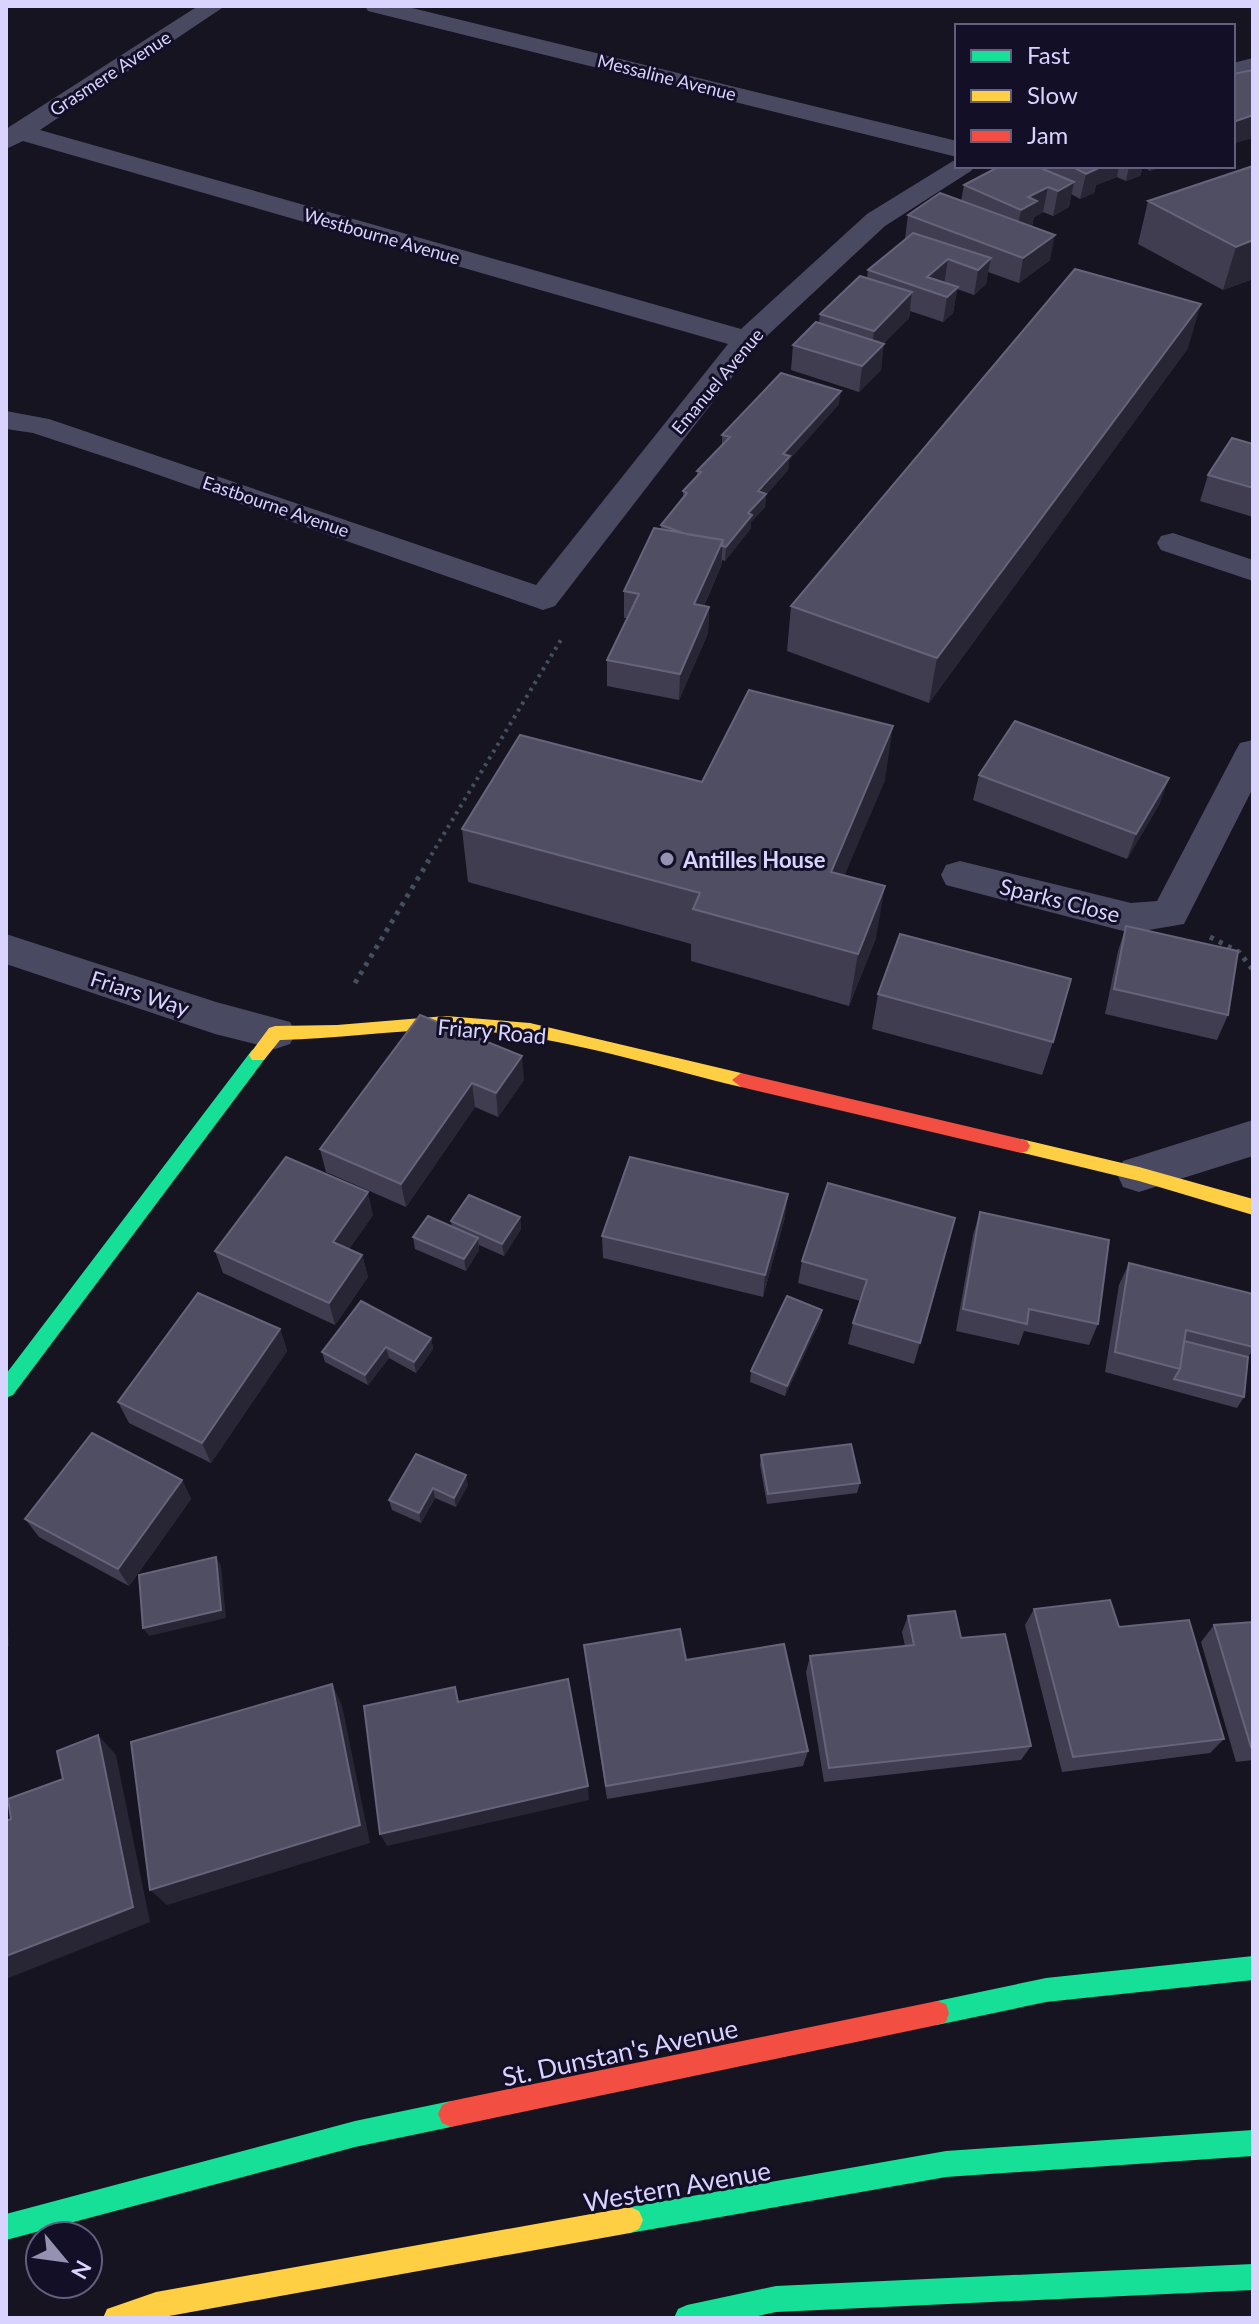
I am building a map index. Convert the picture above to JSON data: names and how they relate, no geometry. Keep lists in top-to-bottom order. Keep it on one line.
{"streets":{"main road":["Friary Road","St. Dunstan's Avenue","Western Avenue"],"street":["Grasmere Avenue","Messaline Avenue","Westbourne Avenue","Emanuel Avenue","Eastbourne Avenue","Sparks Close","Friars Way"]},"crossings":[["Grasmere Avenue","Westbourne Avenue"],["Westbourne Avenue","Emanuel Avenue"],["Emanuel Avenue","Eastbourne Avenue"],["Friars Way","Friary Road"]],"places":["Antilles House"],"legend":["Fast","Slow","Jam"],"north":"bottom right"}
